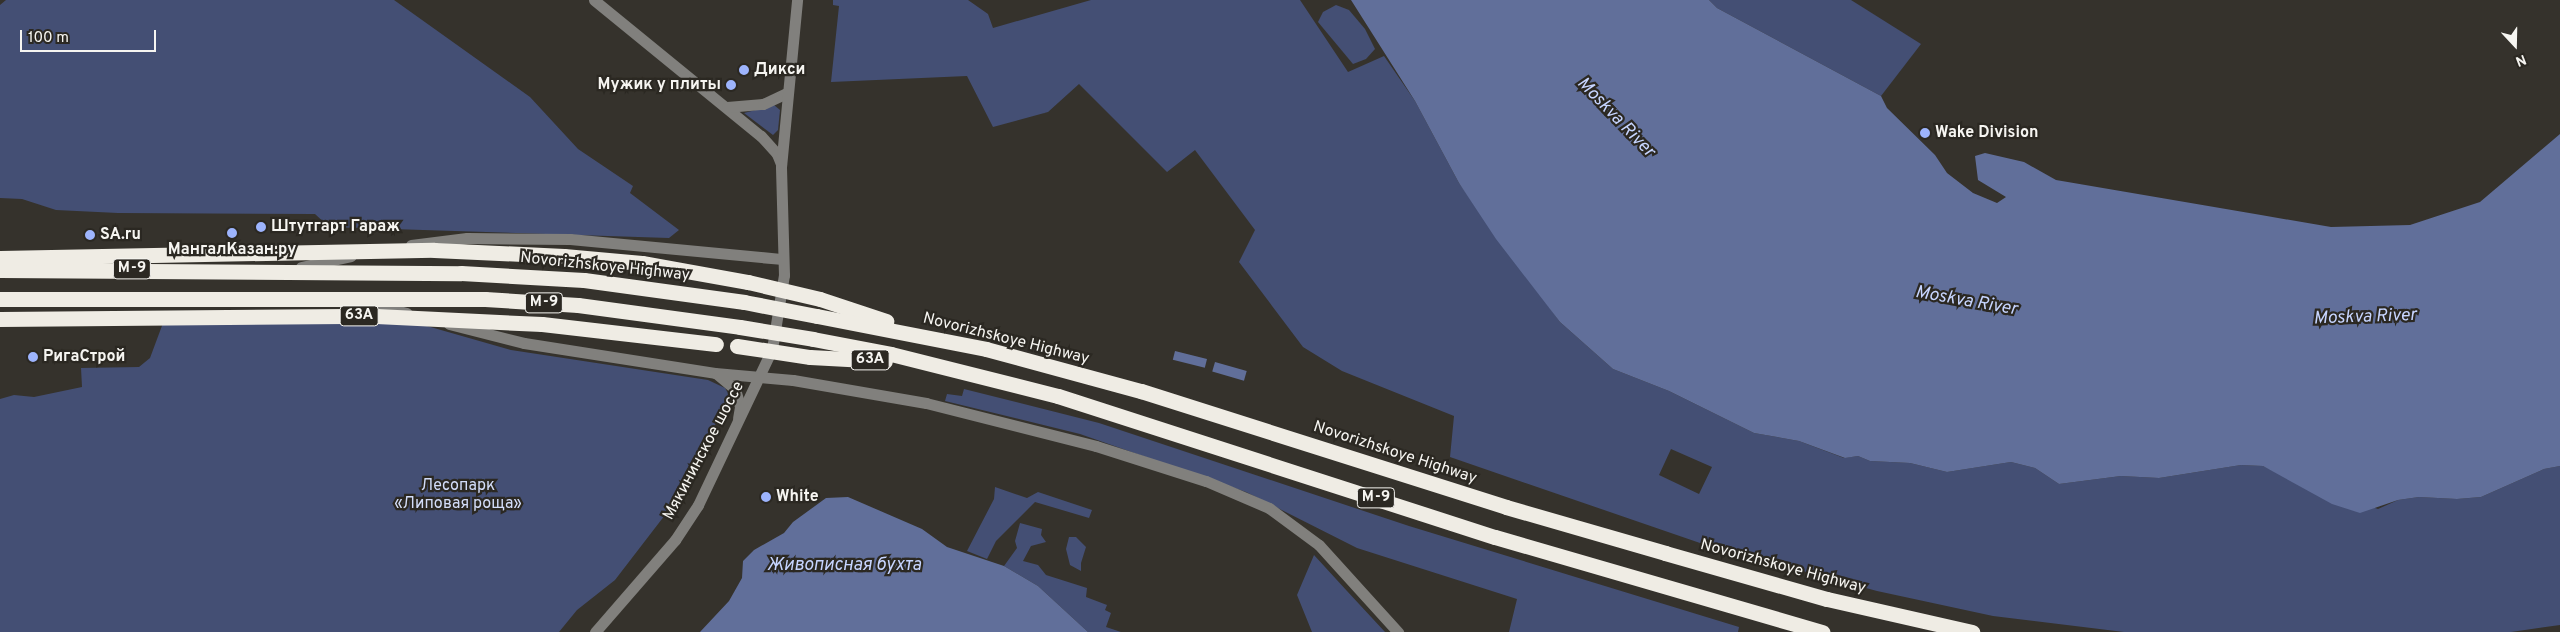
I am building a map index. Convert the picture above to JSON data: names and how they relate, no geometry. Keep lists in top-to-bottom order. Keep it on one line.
{"streets":{"highway":["Novorizhskoye Highway","М-9","63A"],"street":["Мякининское шоссе"]},"crossings":[["М-9","63A"]],"water":["Moskva River","Живописная бухта"],"parks":["Лесопарк «Липовая роща»"],"places":["Дикси","Мужик у плиты","Wake Division","Штутгарт Гараж","МангалКазан.ру","SA.ru","РигаСтрой","White"],"scale_bar":"100 m","north":"bottom"}
